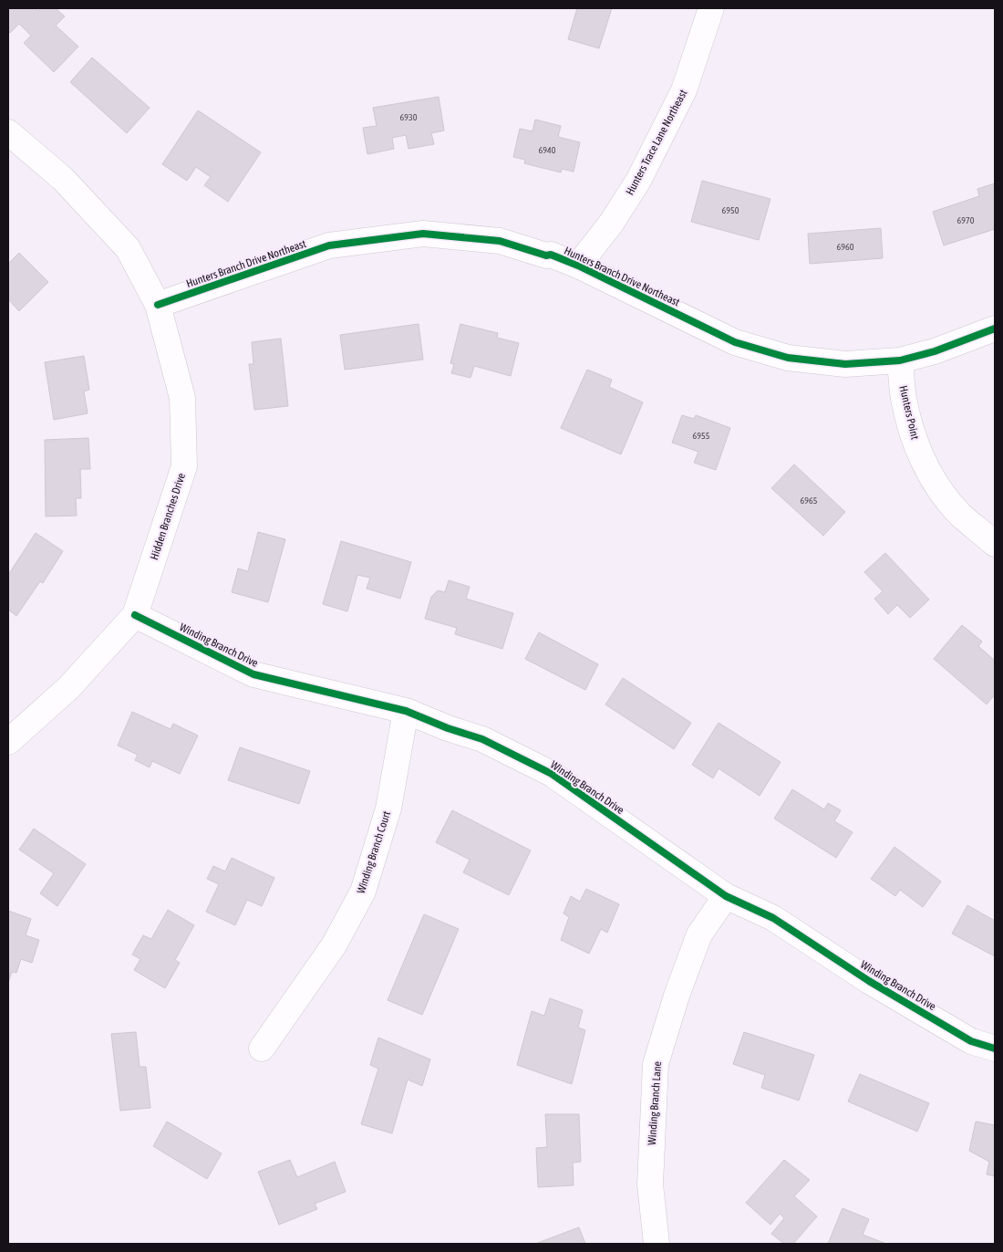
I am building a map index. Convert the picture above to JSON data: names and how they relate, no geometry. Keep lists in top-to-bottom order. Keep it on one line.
{"streets":{"street":["Hunters Trace Lane Northeast","Hunters Branch Drive Northeast","Hunters Point","Hidden Branches Drive","Winding Branch Drive","Winding Branch Court","Winding Branch Lane"]},"crossings":[["Hunters Trace Lane Northeast","Hunters Branch Drive Northeast"],["Hunters Branch Drive Northeast","Hunters Point"],["Hunters Branch Drive Northeast","Hidden Branches Drive"],["Hidden Branches Drive","Winding Branch Drive"],["Winding Branch Drive","Winding Branch Court"],["Winding Branch Drive","Winding Branch Lane"]],"house_numbers":["6930","6940","6950","6970","6960","6955","6965"]}
